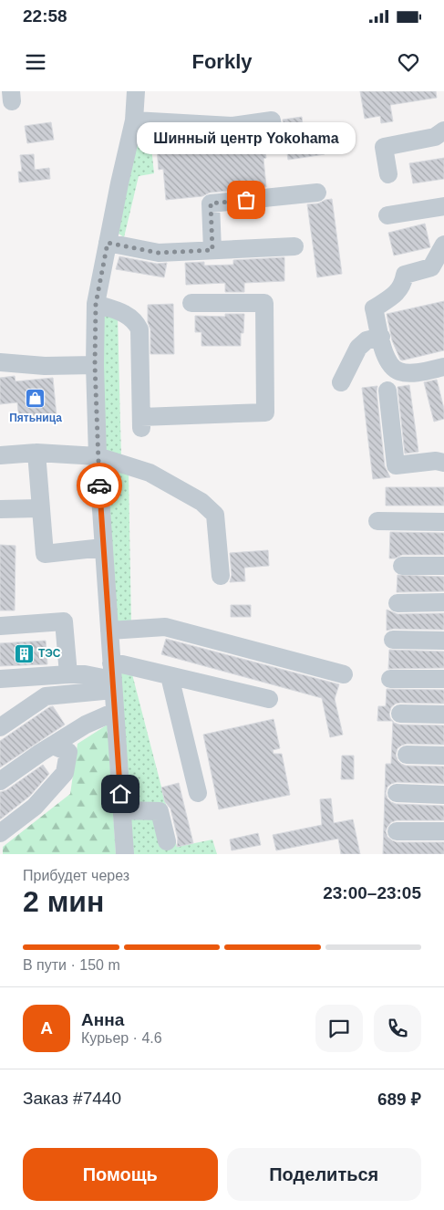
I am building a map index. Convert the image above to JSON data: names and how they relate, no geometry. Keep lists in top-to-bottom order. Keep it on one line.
{"places":{"other":["Шинный центр Yokohama"],"shop":["Пятьница"],"building":["ТЭС"]},"page":{"status":"22:58","header":"Forkly","bubble":"Шинный центр Yokohama","heading":["2 мин","Прибудет через","23:00–23:05"],"panel":["Анна","Курьер · 4.6","Заказ #7440","689 ₽"],"bar":"В пути · 150 m","round":"А","buttons":["Помощь","Поделиться"]}}
